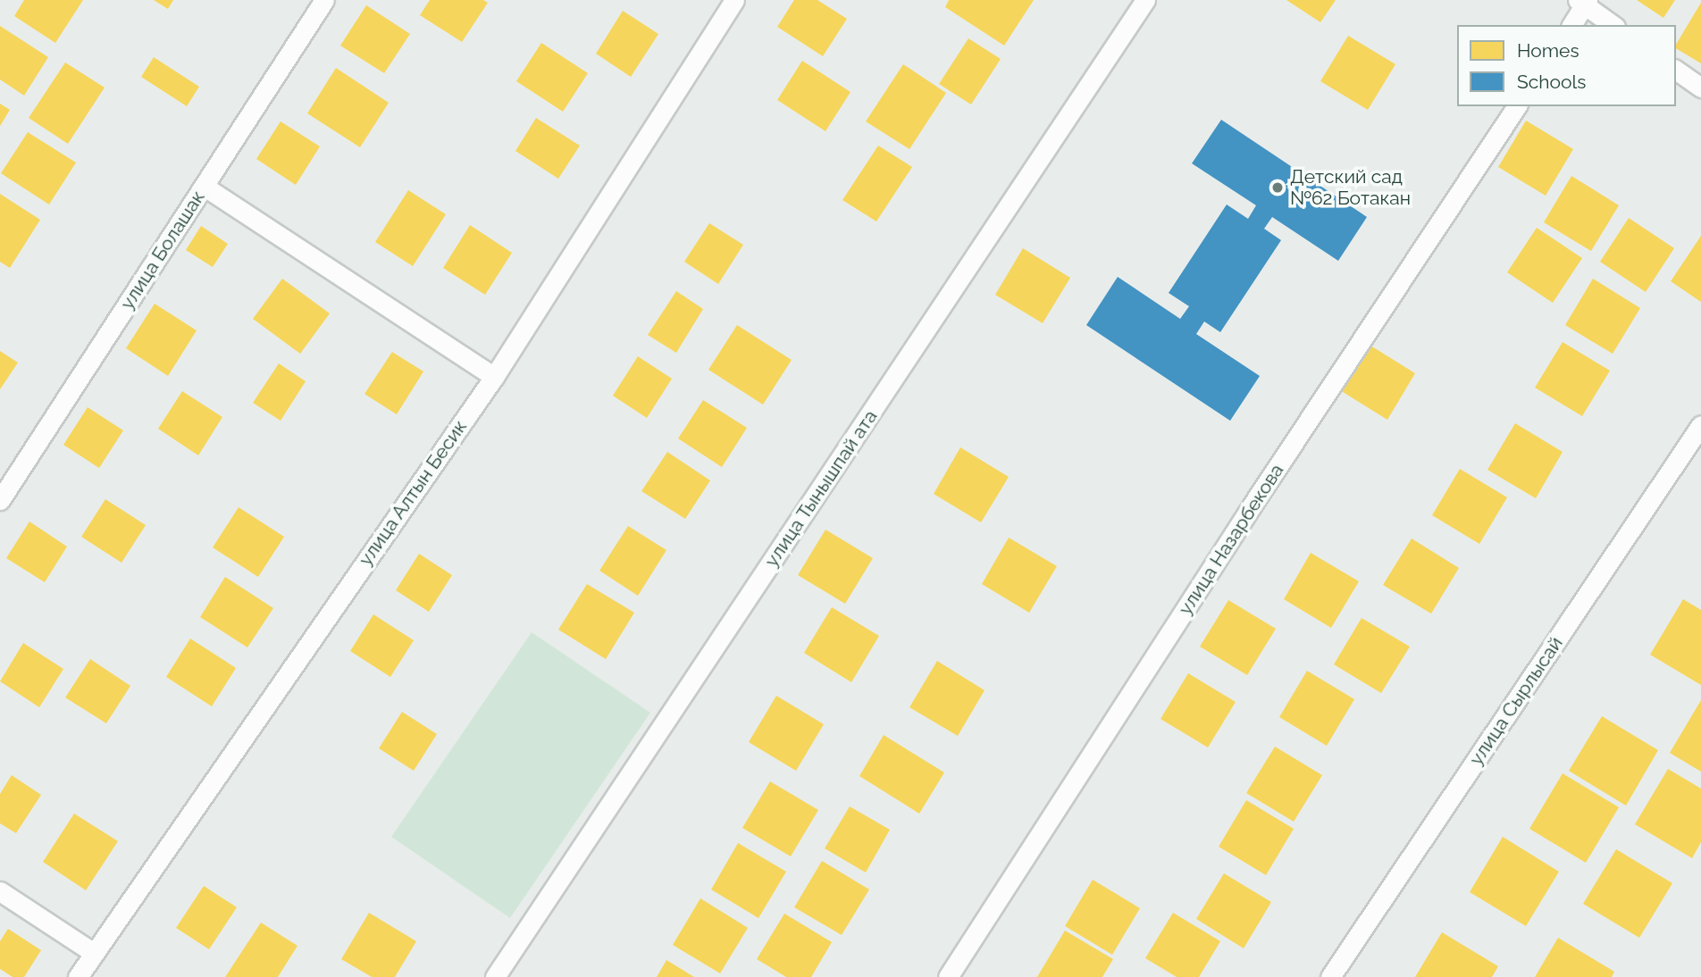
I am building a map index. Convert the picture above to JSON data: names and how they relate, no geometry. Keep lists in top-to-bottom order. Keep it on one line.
{"streets":{"street":["улица Болашак","улица Тынышпай ата","улица Алтын Бесик","улица Назарбекова","улица Сырлысай"]},"places":["Детский сад №62 Ботакан"],"legend":["Homes","Schools"]}
